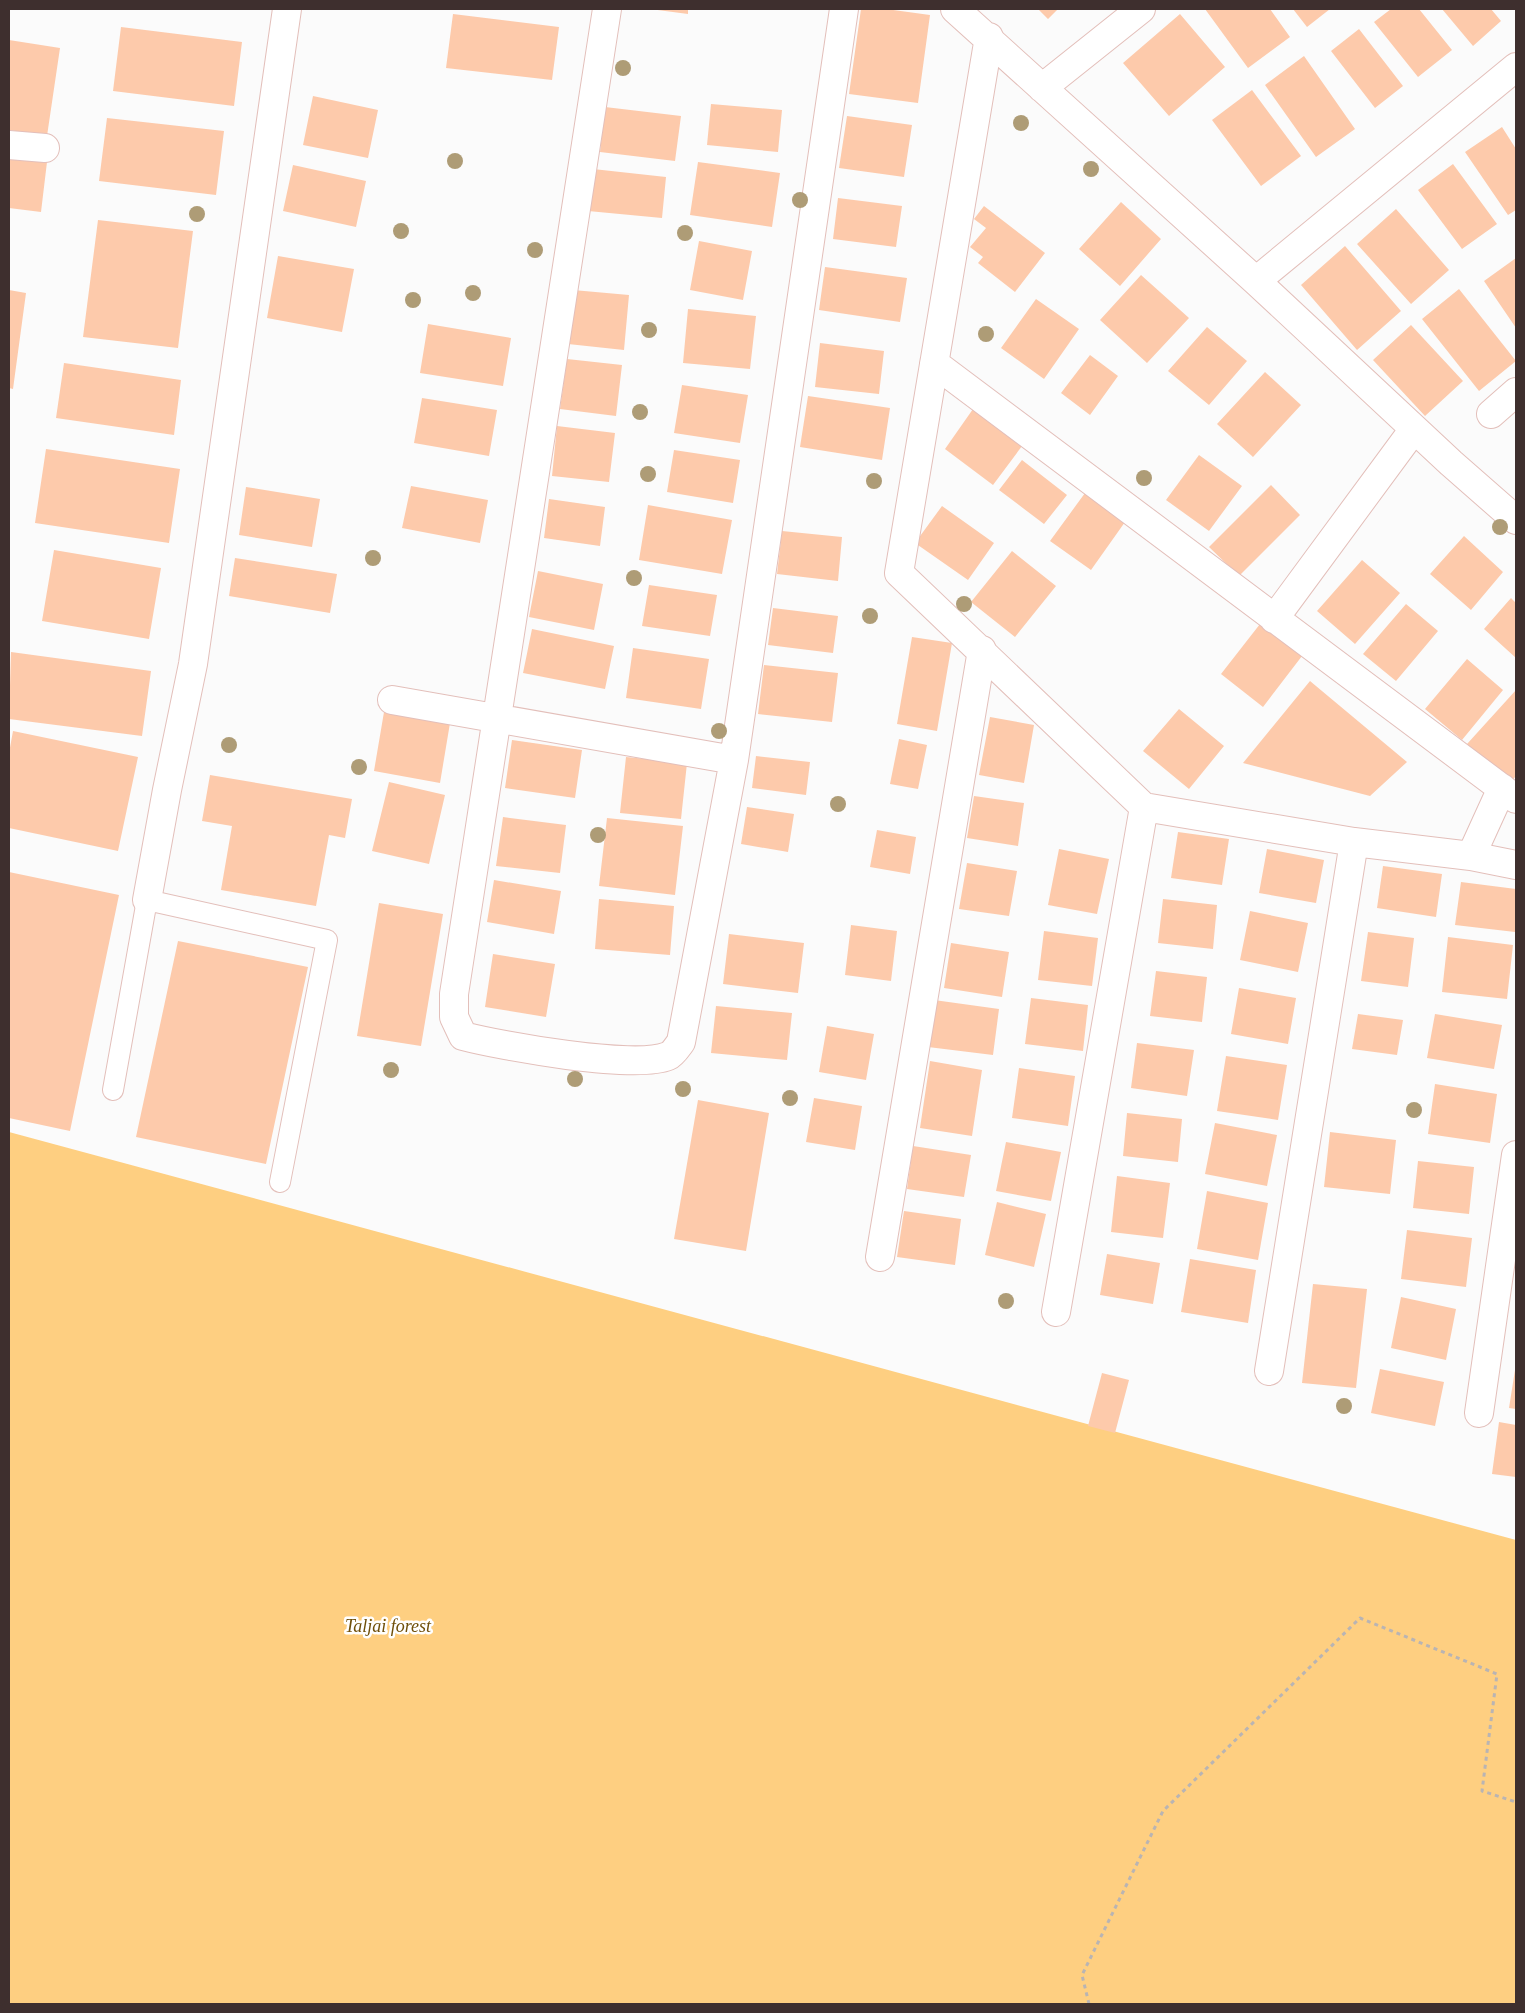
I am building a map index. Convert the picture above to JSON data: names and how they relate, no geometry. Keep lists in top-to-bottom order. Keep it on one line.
{"parks":["Taljai forest"]}
